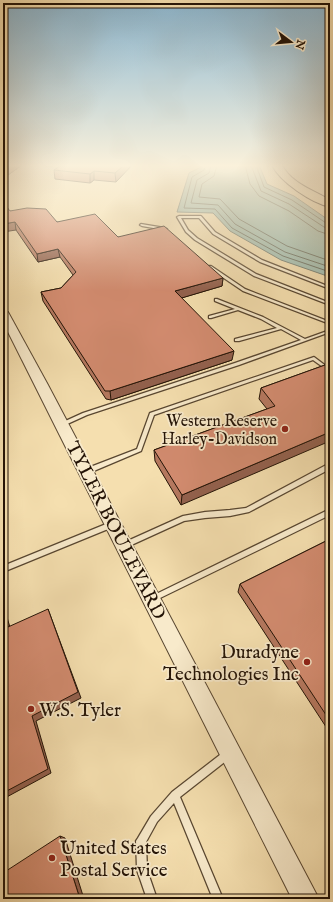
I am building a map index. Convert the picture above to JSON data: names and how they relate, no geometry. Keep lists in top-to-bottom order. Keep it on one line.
{"streets":{"street":["TYLER BOULEVARD"]},"places":["Western Reserve Harley-Davidson","Duradyne Technologies Inc","W.S. Tyler","United States Postal Service"],"north":"right"}
